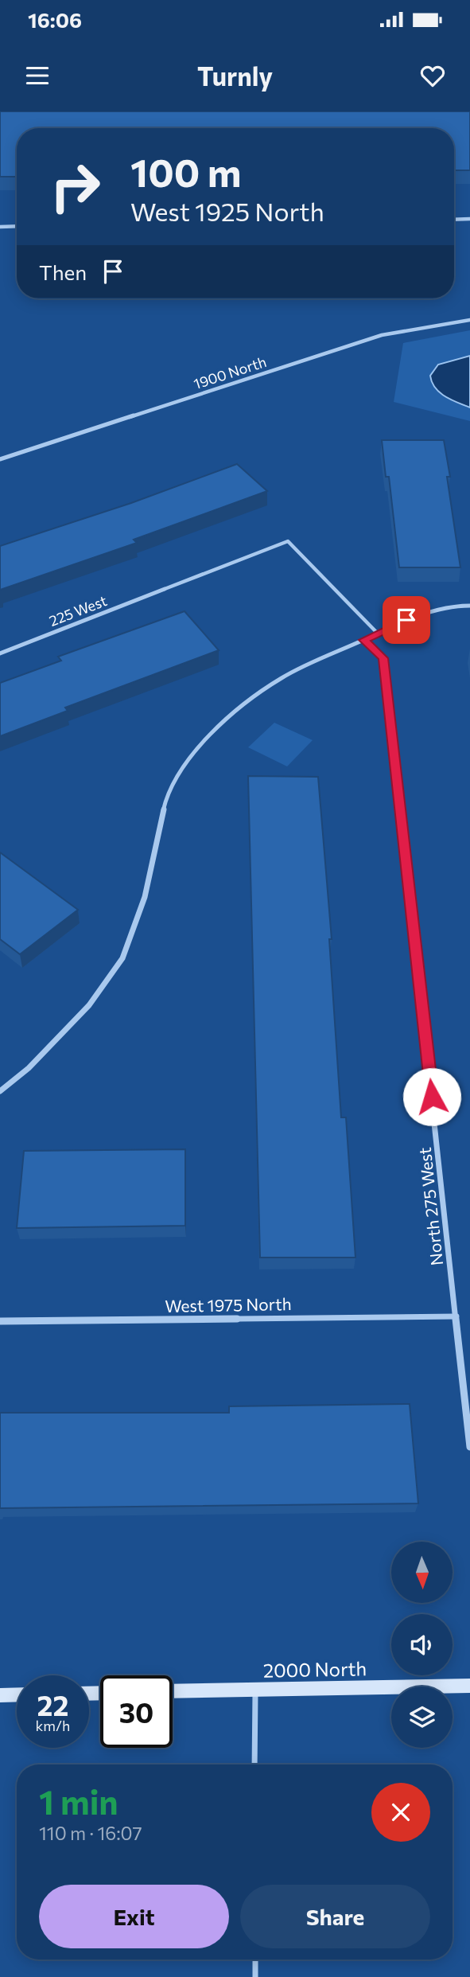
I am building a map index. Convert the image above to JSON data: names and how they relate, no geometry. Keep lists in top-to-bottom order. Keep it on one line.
{"streets":{"street":["1900 North","225 West","North 275 West","West 1975 North","2000 North"]},"crossings":[["North 275 West","West 1975 North"]],"north":"bottom","page":{"status":"16:06","header":"Turnly","turn":["100 m","West 1925 North"],"then":"Then","speed":"22 km/h","limit":"30","heading":["1 min","110 m · 16:07"],"buttons":["Exit","Share"]}}
